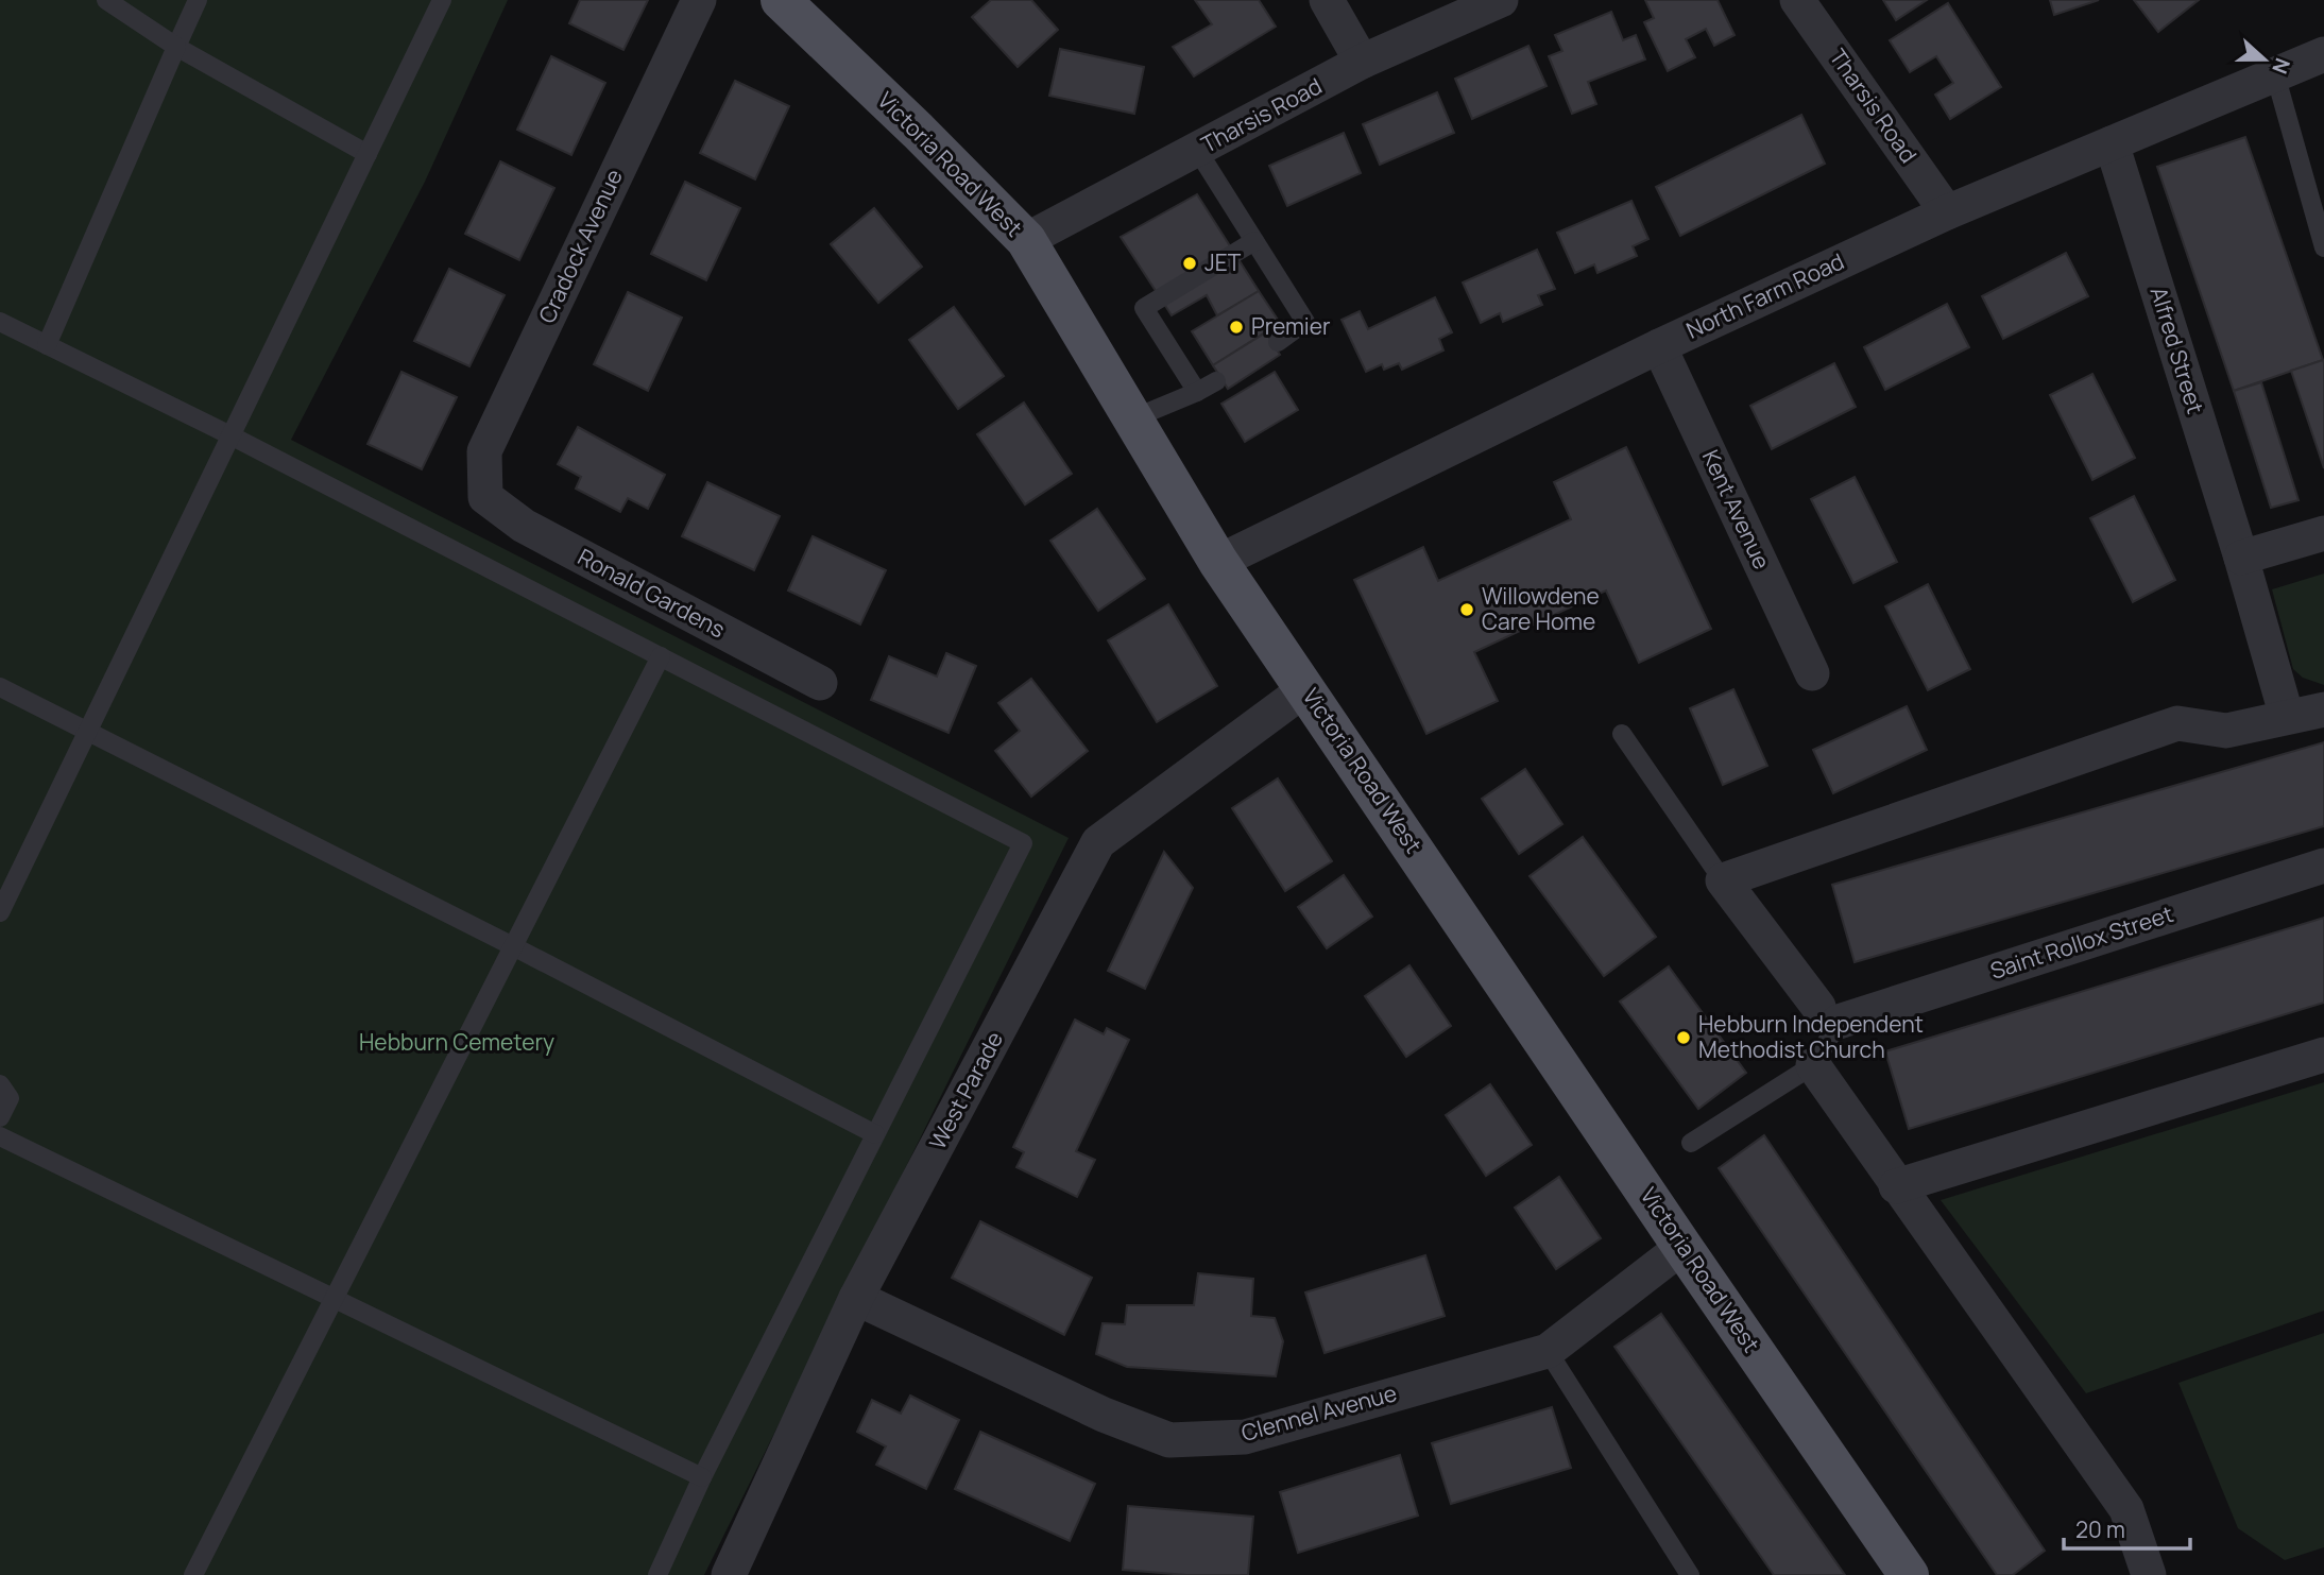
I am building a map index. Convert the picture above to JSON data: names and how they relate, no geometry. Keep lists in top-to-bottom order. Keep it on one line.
{"streets":{"main road":["Victoria Road West"],"street":["Tharsis Road","Cradock Avenue","North Farm Road","Alfred Street","Kent Avenue","Ronald Gardens","Saint Rollox Street","West Parade","Clennel Avenue"]},"crossings":[["Tharsis Road","Victoria Road West"],["Tharsis Road","North Farm Road"],["Victoria Road West","North Farm Road"],["Victoria Road West","West Parade"],["Victoria Road West","Clennel Avenue"],["Cradock Avenue","Ronald Gardens"],["North Farm Road","Alfred Street"],["North Farm Road","Kent Avenue"],["West Parade","Clennel Avenue"]],"parks":["Hebburn Cemetery"],"places":["JET","Premier","Willowdene Care Home","Hebburn Independent Methodist Church"],"scale_bar":"20 m","north":"right"}
